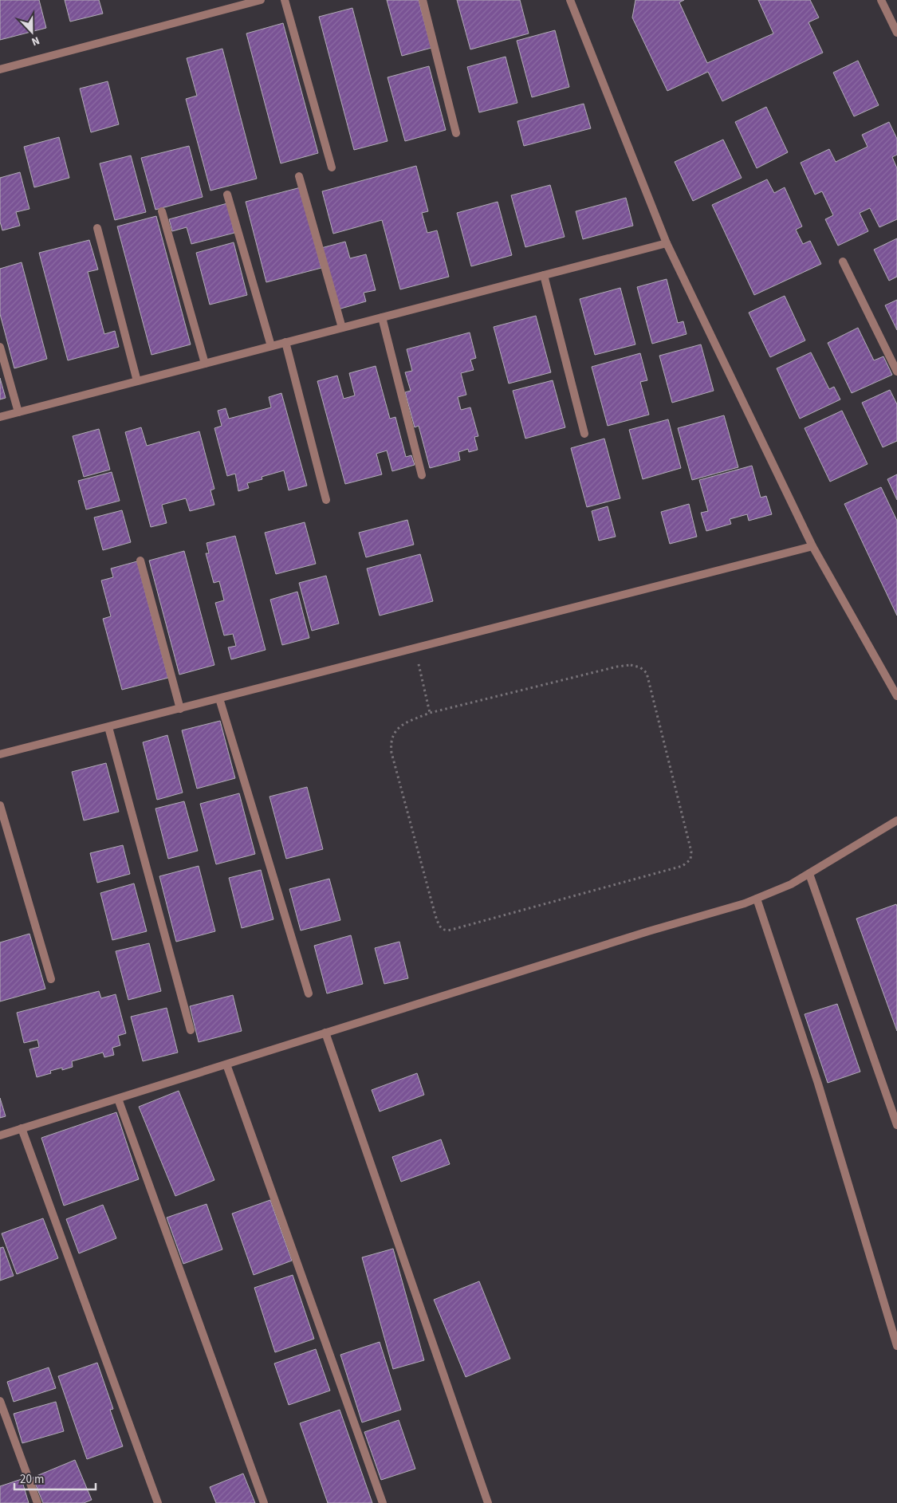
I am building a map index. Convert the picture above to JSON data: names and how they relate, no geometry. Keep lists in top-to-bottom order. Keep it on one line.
{"scale_bar":"20 m","north":"bottom"}
